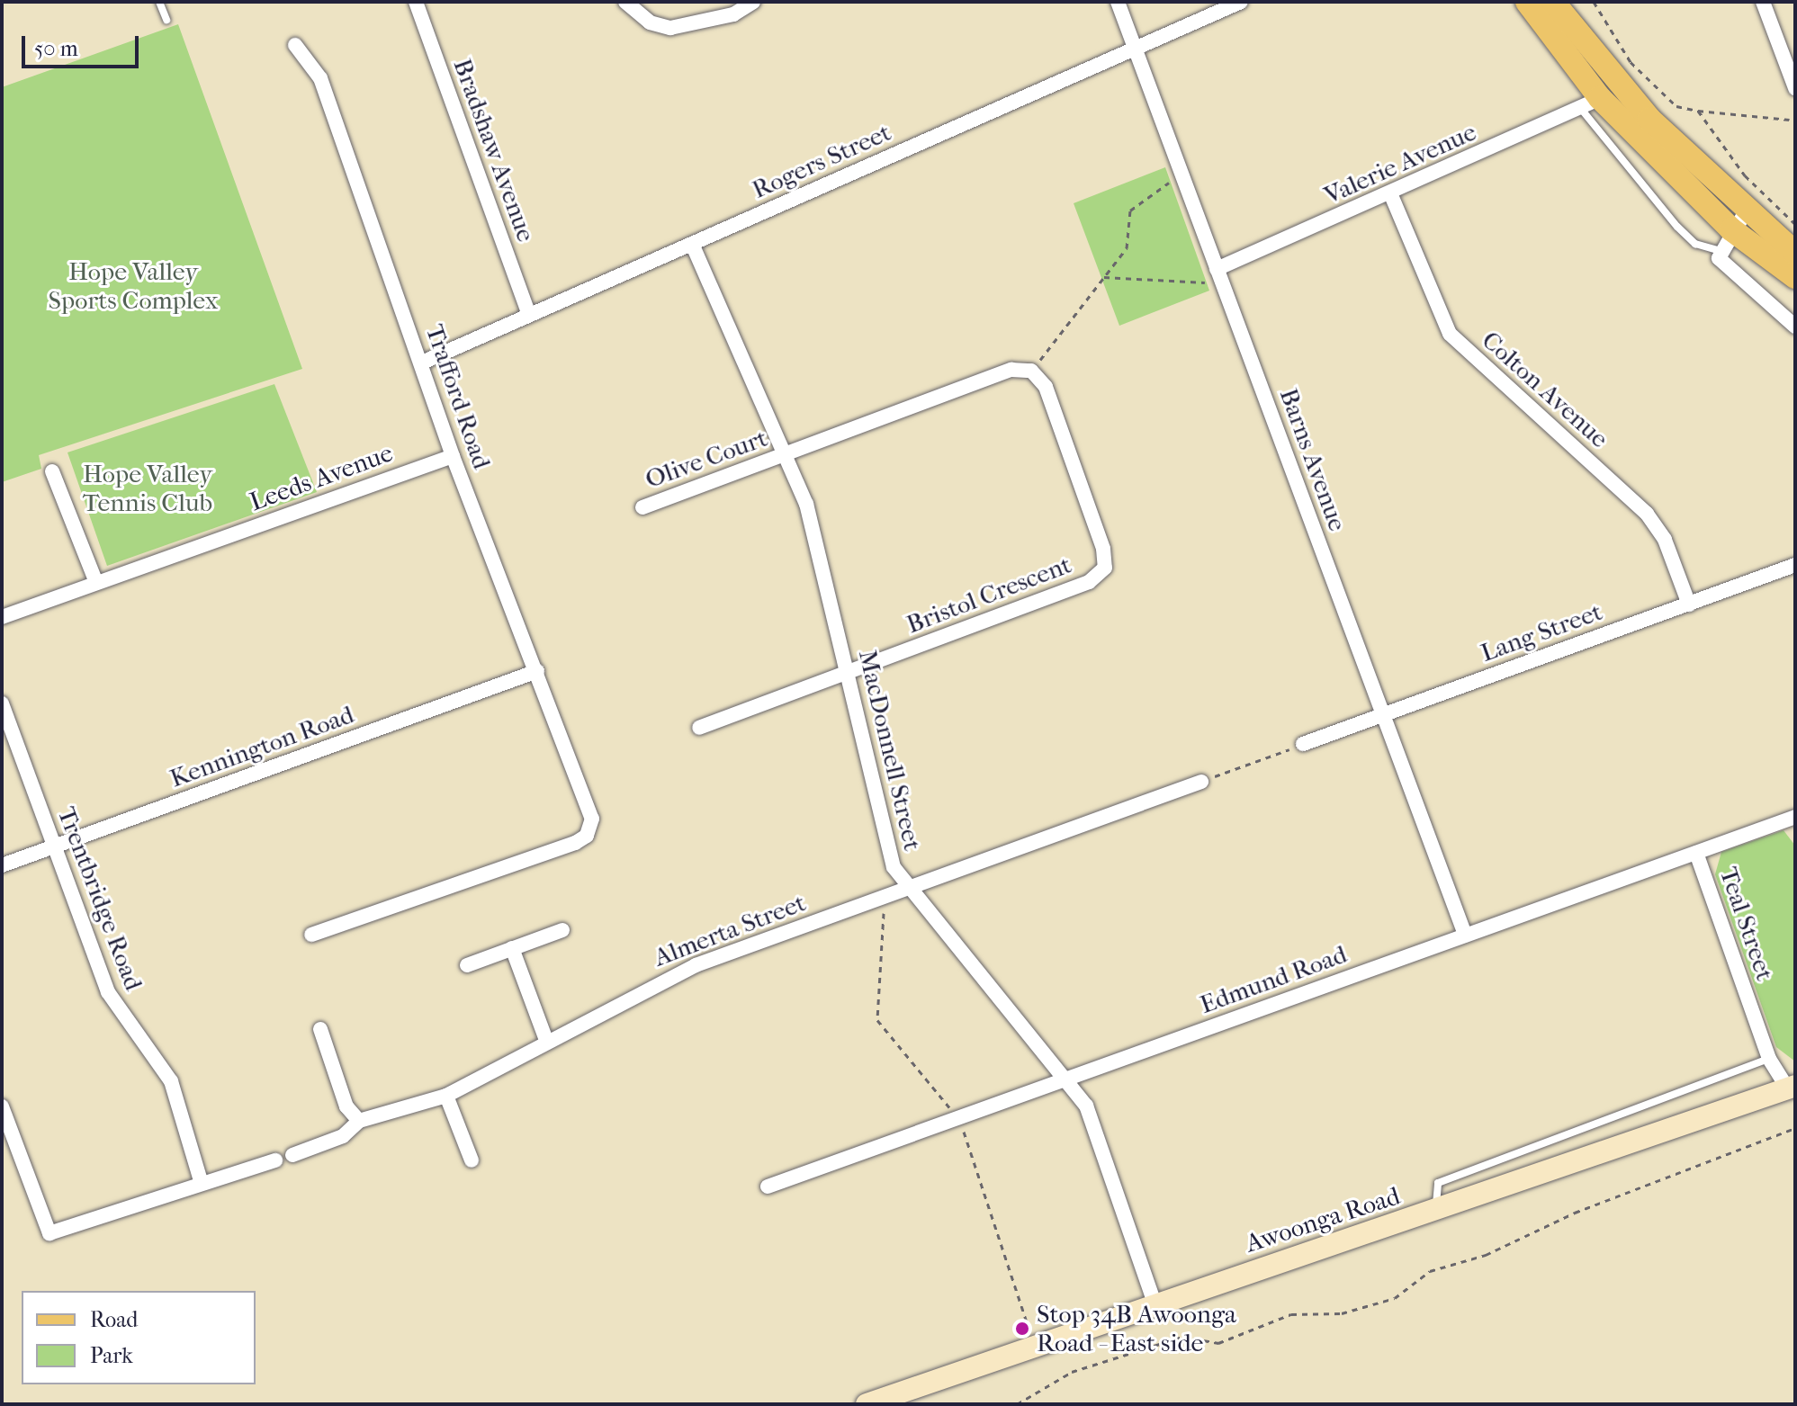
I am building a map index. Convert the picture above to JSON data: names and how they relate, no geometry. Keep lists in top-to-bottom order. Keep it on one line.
{"streets":{"main road":["Awoonga Road"],"street":["Bradshaw Avenue","Rogers Street","Valerie Avenue","Colton Avenue","Trafford Road","Olive Court","Barns Avenue","Leeds Avenue","Bristol Crescent","Lang Street","Kennington Road","MacDonnell Street","Trentbridge Road","Teal Street","Almerta Street","Edmund Road"]},"crossings":[["Bradshaw Avenue","Rogers Street"],["Rogers Street","Trafford Road"],["Rogers Street","Barns Avenue"],["Rogers Street","MacDonnell Street"],["Valerie Avenue","Colton Avenue"],["Valerie Avenue","Barns Avenue"],["Colton Avenue","Lang Street"],["Trafford Road","Leeds Avenue"],["Trafford Road","Kennington Road"],["Olive Court","MacDonnell Street"],["Barns Avenue","Lang Street"],["Barns Avenue","Edmund Road"],["Bristol Crescent","MacDonnell Street"],["Kennington Road","Trentbridge Road"],["MacDonnell Street","Almerta Street"],["MacDonnell Street","Edmund Road"],["MacDonnell Street","Awoonga Road"],["Teal Street","Edmund Road"],["Teal Street","Awoonga Road"]],"parks":["Hope Valley Sports Complex","Hope Valley Tennis Club"],"places":["Stop 34B Awoonga Road - East side"],"legend":["Road","Park"],"scale_bar":"50 m"}
